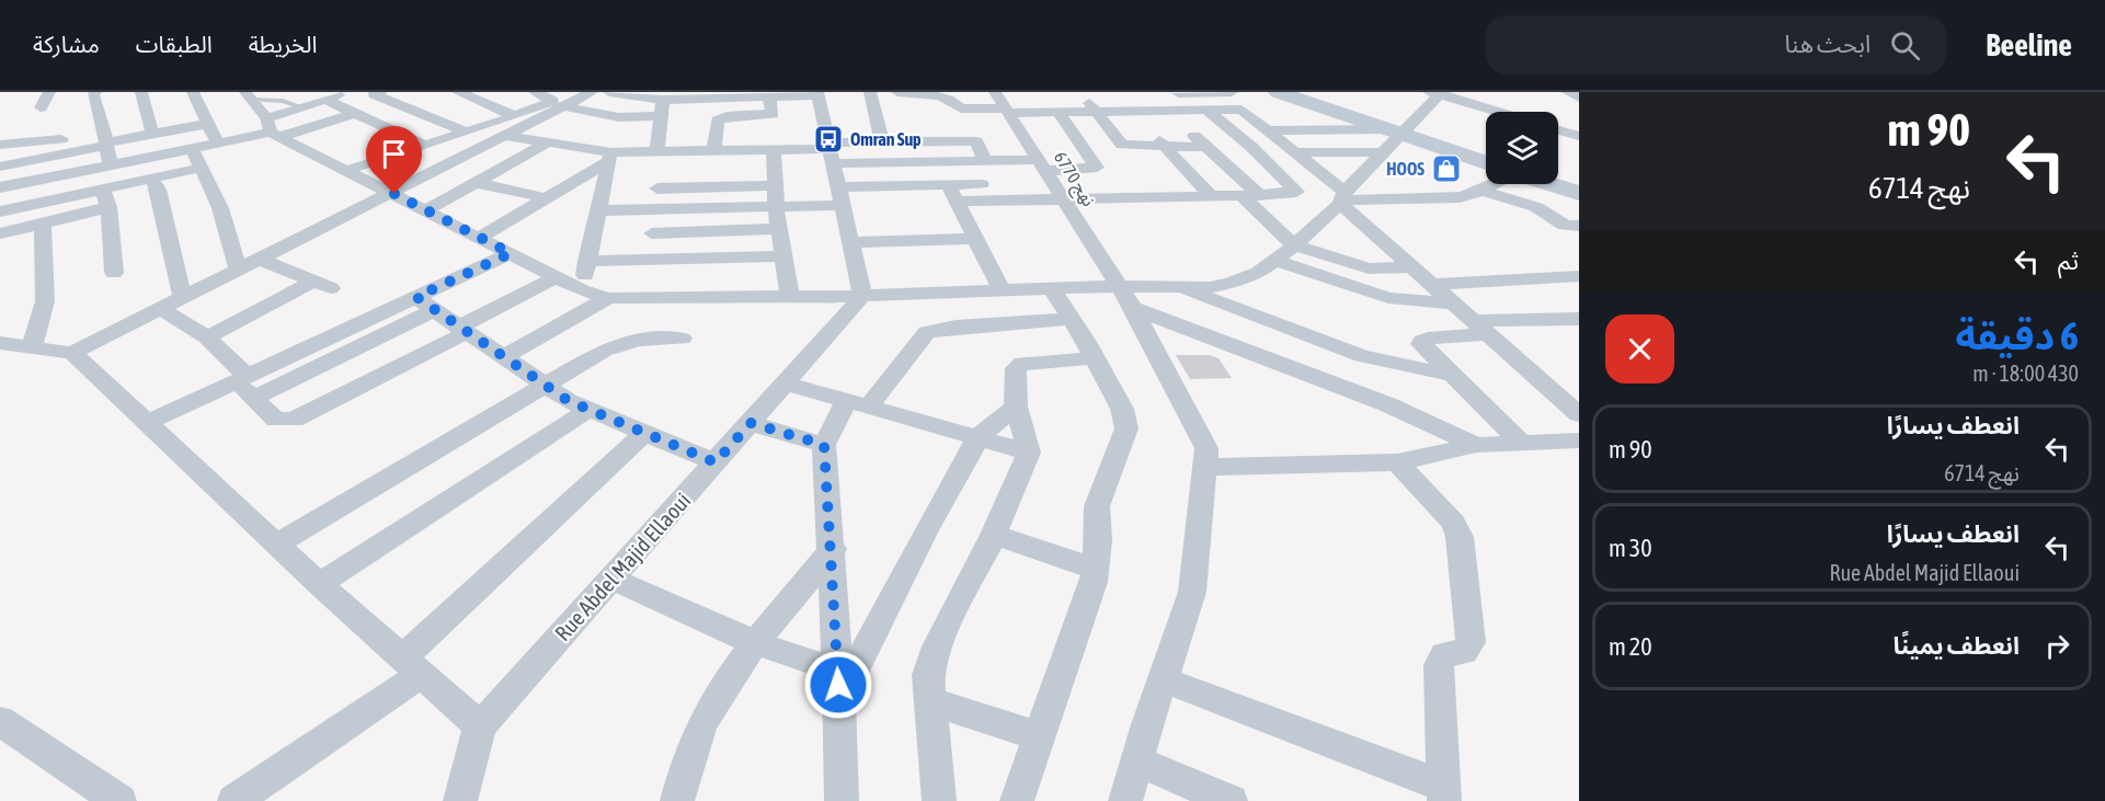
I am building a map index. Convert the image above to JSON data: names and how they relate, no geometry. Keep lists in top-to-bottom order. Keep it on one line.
{"streets":{"street":["نهج 6770","Rue Abdel Majid Ellaoui"]},"places":{"bus stop":["Omran Sup"],"shop":["HOOS"]},"page":{"header":"Beeline","search":"ابحث هنا","nav":["الخريطة","الطبقات","مشاركة"],"turn":["90 m","نهج 6714"],"then":"ثم","heading":["6 دقيقة","430 m · 18:00"],"list":[{"name":"انعطف يسارًا","note":"نهج 6714","value":"90 m"},{"name":"انعطف يسارًا","note":"Rue Abdel Majid Ellaoui","value":"30 m"},{"name":"انعطف يمينًا","value":"20 m"}]}}
